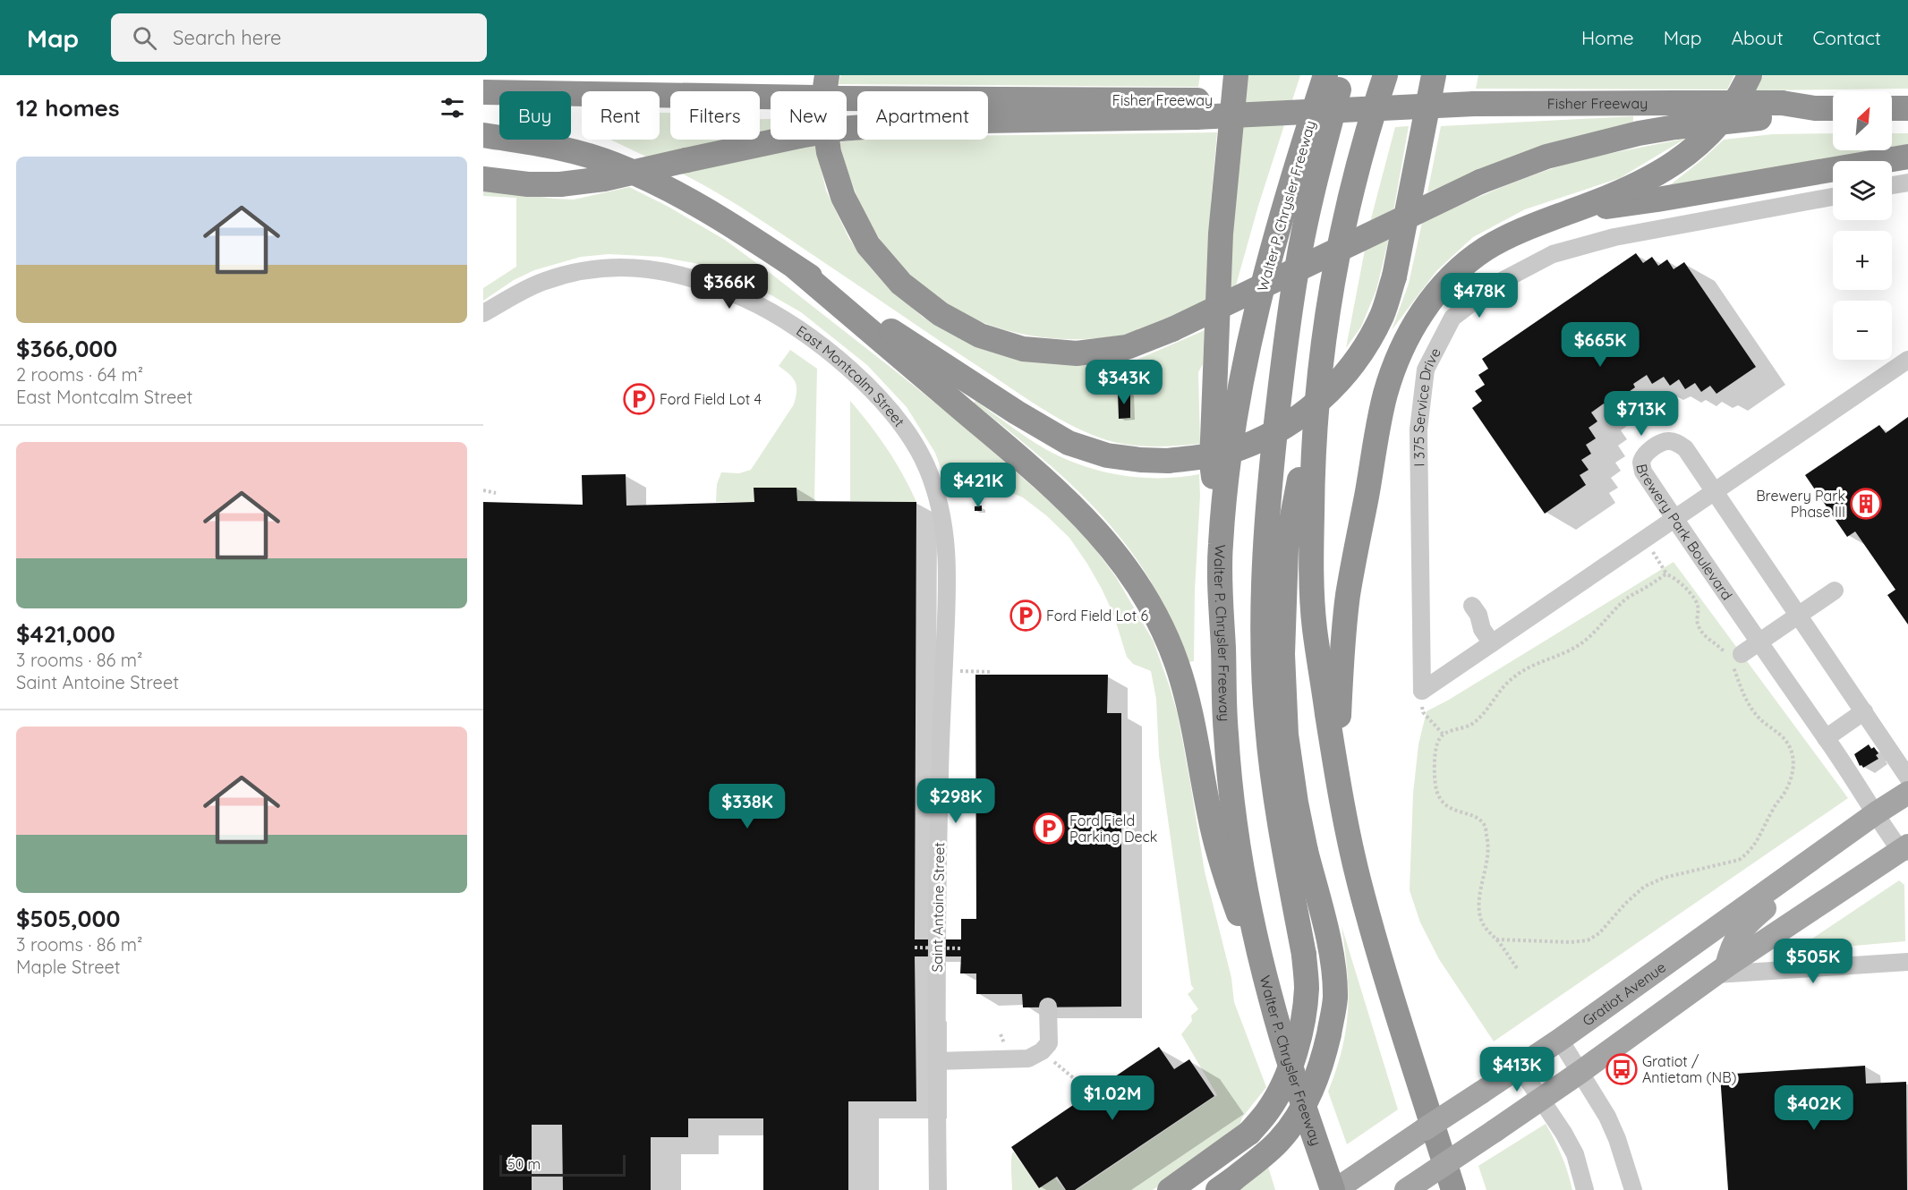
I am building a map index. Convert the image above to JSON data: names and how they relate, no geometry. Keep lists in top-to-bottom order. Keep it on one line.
{"streets":{"highway":["Fisher Freeway","Walter P. Chrysler Freeway"],"main road":["Gratiot Avenue"],"street":["East Montcalm Street","I 375 Service Drive","Brewery Park Boulevard","Saint Antoine Street"]},"crossings":[["Walter P. Chrysler Freeway","Gratiot Avenue"],["East Montcalm Street","Saint Antoine Street"],["Brewery Park Boulevard","Gratiot Avenue"]],"places":{"parking":["Ford Field Lot 4","Ford Field Lot 6","Ford Field Parking Deck"],"building":["Brewery Park Phase III"],"bus stop":["Gratiot / Antietam (NB)"]},"scale_bar":"50 m","north":"top right","page":{"header":"Map","search":"Search here","nav":["Home","Map","About","Contact"],"heading":"12 homes","map_buttons":["+","−"],"chip":["Buy","Rent","Filters","New","Apartment"],"list":[{"name":"$366,000","note":"2 rooms · 64 m² · East Montcalm Street"},{"name":"$421,000","note":"3 rooms · 86 m² · Saint Antoine Street"},{"name":"$505,000","note":"3 rooms · 86 m² · Maple Street"}],"price":["$366K","$478K","$665K","$343K","$713K","$421K","$298K","$338K","$505K","$413K","$1.02M","$402K"],"scale":"50 m"}}
